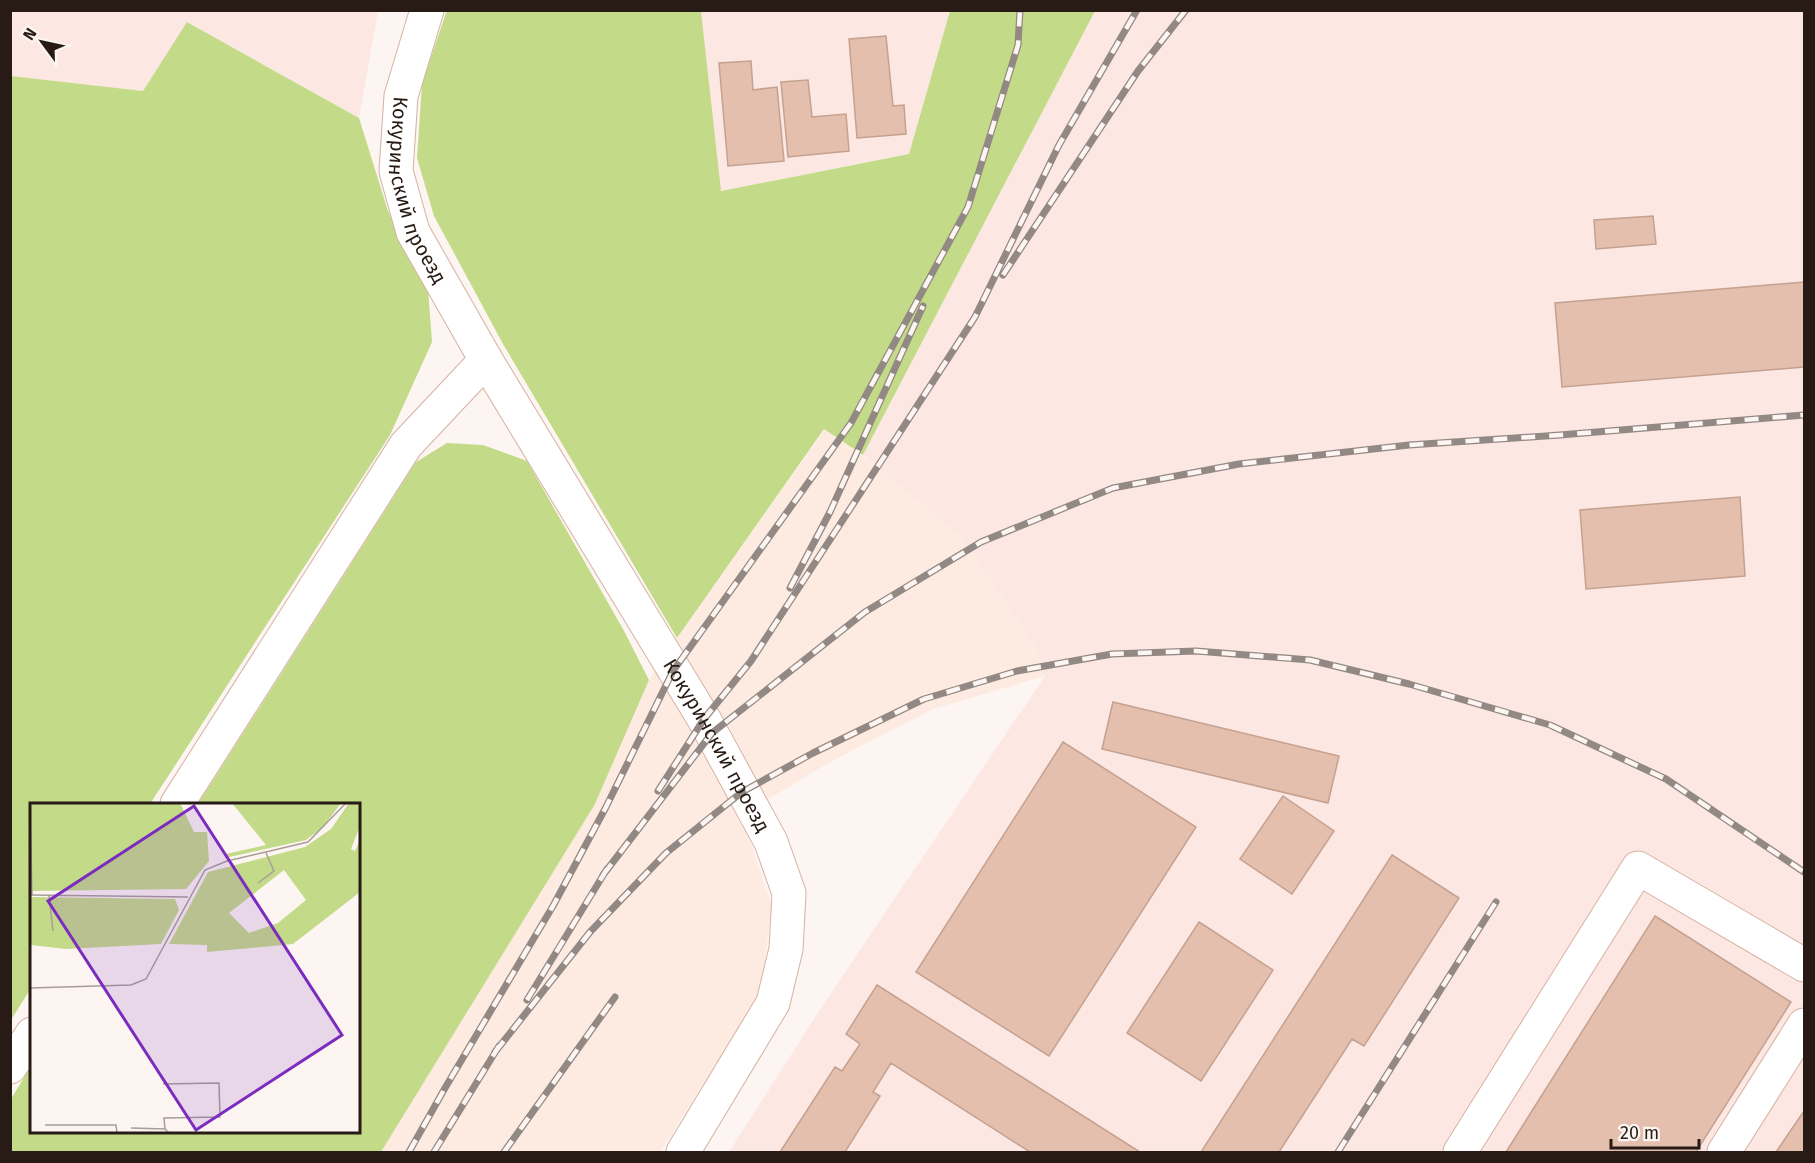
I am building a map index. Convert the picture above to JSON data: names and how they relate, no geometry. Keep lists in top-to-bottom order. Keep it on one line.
{"streets":{"street":["Кокуринский проезд"]},"scale_bar":"20 m","north":"top left"}
